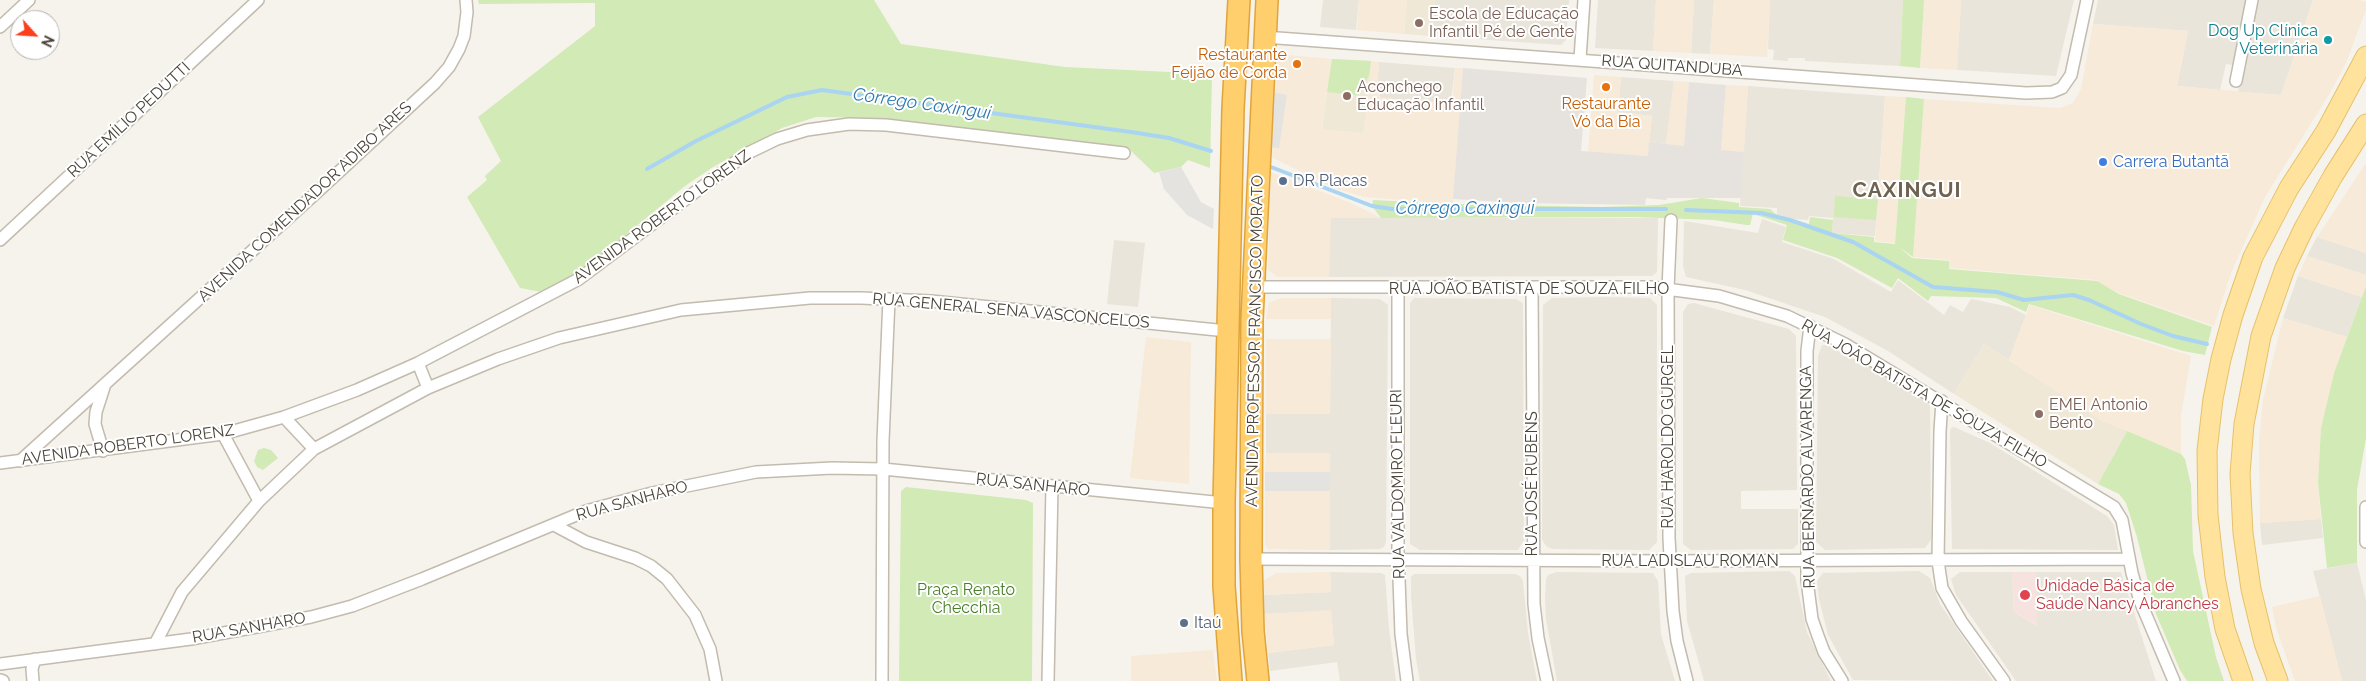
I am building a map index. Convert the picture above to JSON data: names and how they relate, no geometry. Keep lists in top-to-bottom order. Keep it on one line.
{"streets":{"highway":["AVENIDA PROFESSOR FRANCISCO MORATO"],"street":["RUA QUITANDUBA","RUA EMÍLIO PEDUTTI","AVENIDA COMENDADOR ADIBO ARES","AVENIDA ROBERTO LORENZ","RUA JOÃO BATISTA DE SOUZA FILHO","RUA GENERAL SENA VASCONCELOS","RUA HAROLDO GURGEL","RUA BERNARDO ALVARENGA","RUA VALDOMIRO FLEURI","RUA JOSÉ RUBENS","RUA SANHARO","RUA LADISLAU ROMAN"]},"crossings":[["RUA QUITANDUBA","AVENIDA PROFESSOR FRANCISCO MORATO"],["AVENIDA COMENDADOR ADIBO ARES","AVENIDA ROBERTO LORENZ"],["RUA JOÃO BATISTA DE SOUZA FILHO","AVENIDA PROFESSOR FRANCISCO MORATO"],["RUA JOÃO BATISTA DE SOUZA FILHO","RUA HAROLDO GURGEL"],["RUA JOÃO BATISTA DE SOUZA FILHO","RUA BERNARDO ALVARENGA"],["RUA JOÃO BATISTA DE SOUZA FILHO","RUA VALDOMIRO FLEURI"],["RUA JOÃO BATISTA DE SOUZA FILHO","RUA JOSÉ RUBENS"],["RUA JOÃO BATISTA DE SOUZA FILHO","RUA LADISLAU ROMAN"],["RUA GENERAL SENA VASCONCELOS","AVENIDA PROFESSOR FRANCISCO MORATO"],["AVENIDA PROFESSOR FRANCISCO MORATO","RUA SANHARO"],["AVENIDA PROFESSOR FRANCISCO MORATO","RUA LADISLAU ROMAN"],["RUA HAROLDO GURGEL","RUA LADISLAU ROMAN"],["RUA BERNARDO ALVARENGA","RUA LADISLAU ROMAN"],["RUA VALDOMIRO FLEURI","RUA LADISLAU ROMAN"],["RUA JOSÉ RUBENS","RUA LADISLAU ROMAN"]],"districts":["CAXINGUI"],"water":["Córrego Caxingui"],"parks":["Praça Renato Checchia"],"places":["Escola de Educação Infantil Pé de Gente","Dog Up Clínica Veterinária","Restaurante Feijão de Corda","Restaurante Vó da Bia","Aconchego Educação Infantil","Carrera Butantã","DR Placas","EMEI Antonio Bento","Unidade Básica de Saúde Nancy Abranches","Itaú"],"north":"bottom right"}
